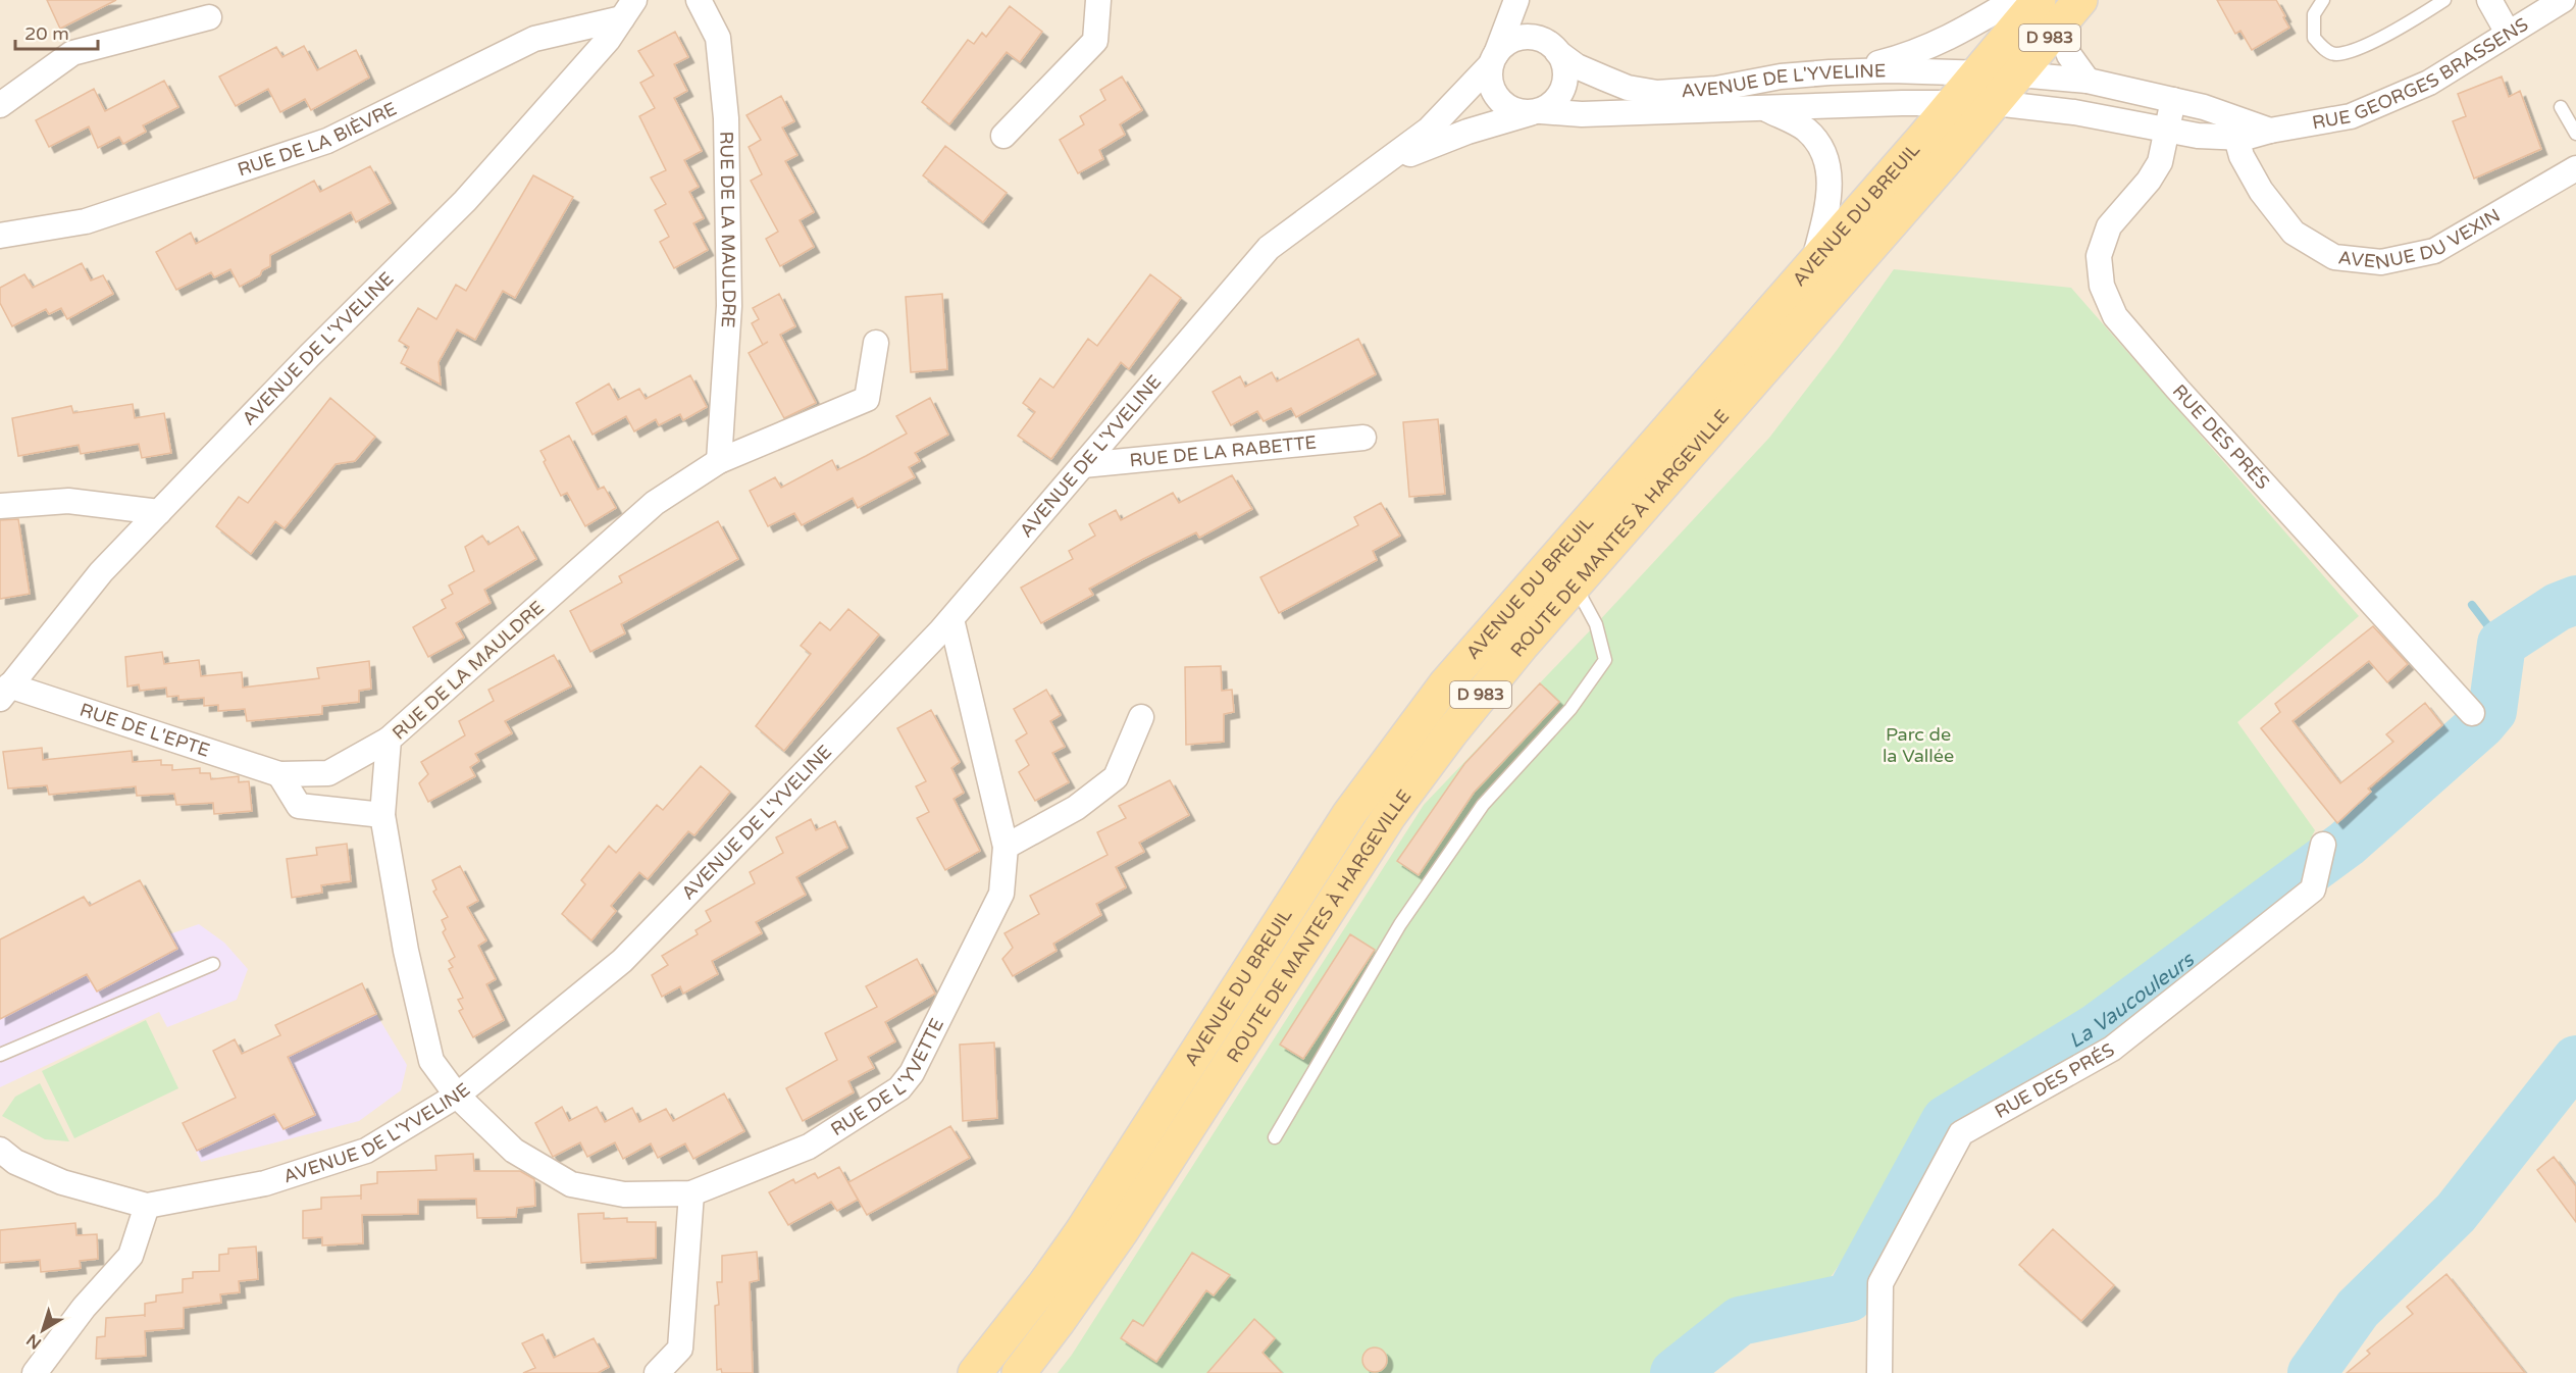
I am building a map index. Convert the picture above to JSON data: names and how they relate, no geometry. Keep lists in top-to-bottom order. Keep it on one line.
{"streets":{"main road":["D 983","AVENUE DU BREUIL","ROUTE DE MANTES À HARGEVILLE"],"street":["RUE GEORGES BRASSENS","AVENUE DE L'YVELINE","RUE DE LA BIÈVRE","RUE DE LA MAULDRE","AVENUE DU VEXIN","RUE DES PRÉS","RUE DE LA RABETTE","RUE DE L'EPTE","RUE DE L'YVETTE"]},"crossings":[["RUE GEORGES BRASSENS","AVENUE DU VEXIN"],["AVENUE DE L'YVELINE","RUE DE LA BIÈVRE"],["AVENUE DE L'YVELINE","AVENUE DU BREUIL"],["AVENUE DE L'YVELINE","RUE DE LA MAULDRE"],["AVENUE DE L'YVELINE","RUE DE LA RABETTE"],["AVENUE DE L'YVELINE","ROUTE DE MANTES À HARGEVILLE"],["AVENUE DE L'YVELINE","RUE DE L'EPTE"],["AVENUE DE L'YVELINE","RUE DE L'YVETTE"],["RUE DE LA MAULDRE","RUE DE L'EPTE"],["RUE DE LA MAULDRE","RUE DE L'YVETTE"]],"water":["La Vaucouleurs"],"parks":["Parc de la Vallée"],"scale_bar":"20 m","north":"bottom left"}
